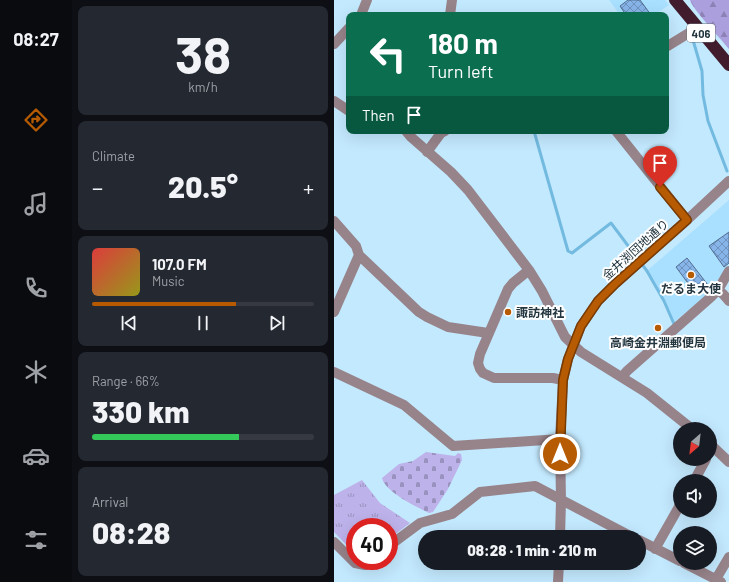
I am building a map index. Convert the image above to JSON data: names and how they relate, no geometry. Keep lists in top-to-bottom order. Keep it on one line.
{"streets":{"highway":["406"],"street":["金井渕団地通り"]},"places":["だるま大使","諏訪神社","高崎金井淵郵便局"],"north":"bottom left","page":{"tabs":"08:27","tile":[["38","km/h"],"Climate",["Range · 66%","330 km"],["Arrival","08:28"]],"turn":["180 m","Turn left"],"then":"Then","heat":["−","20.5°","+"],"song":["107.0 FM","Music"],"limit":"40","trip":"08:28 · 1 min · 210 m"}}
